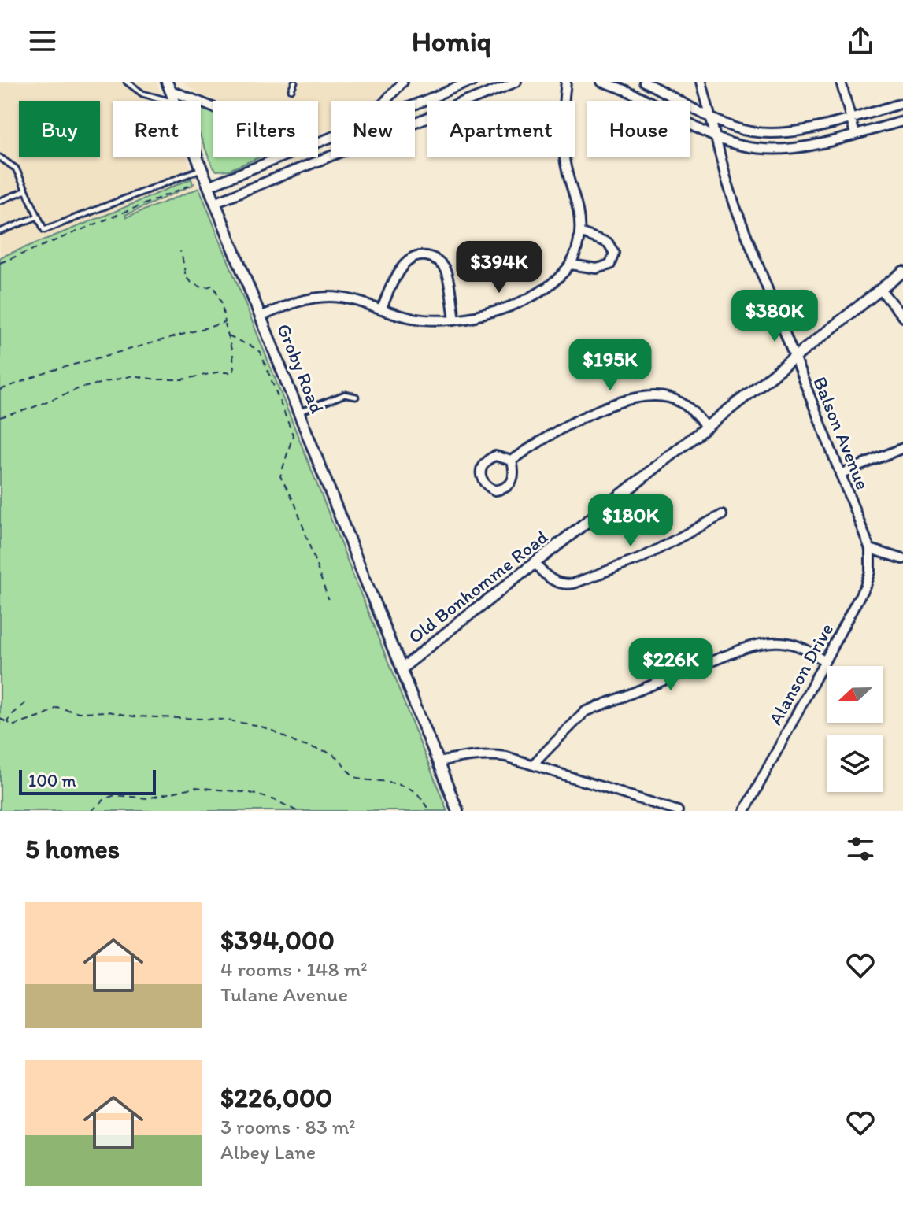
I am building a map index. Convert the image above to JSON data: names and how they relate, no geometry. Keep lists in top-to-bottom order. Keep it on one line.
{"streets":{"street":["Groby Road","Balson Avenue","Old Bonhomme Road","Alanson Drive"]},"crossings":[["Groby Road","Old Bonhomme Road"],["Balson Avenue","Old Bonhomme Road"],["Balson Avenue","Alanson Drive"]],"scale_bar":"100 m","north":"left","page":{"header":"Homiq","chip":["Buy","Rent","Filters","New","Apartment","House"],"price":["$394K","$380K","$195K","$180K","$226K"],"scale":"100 m","heading":"5 homes","list":[{"name":"$394,000","note":"4 rooms · 148 m² · Tulane Avenue"},{"name":"$226,000","note":"3 rooms · 83 m² · Albey Lane"}]}}
